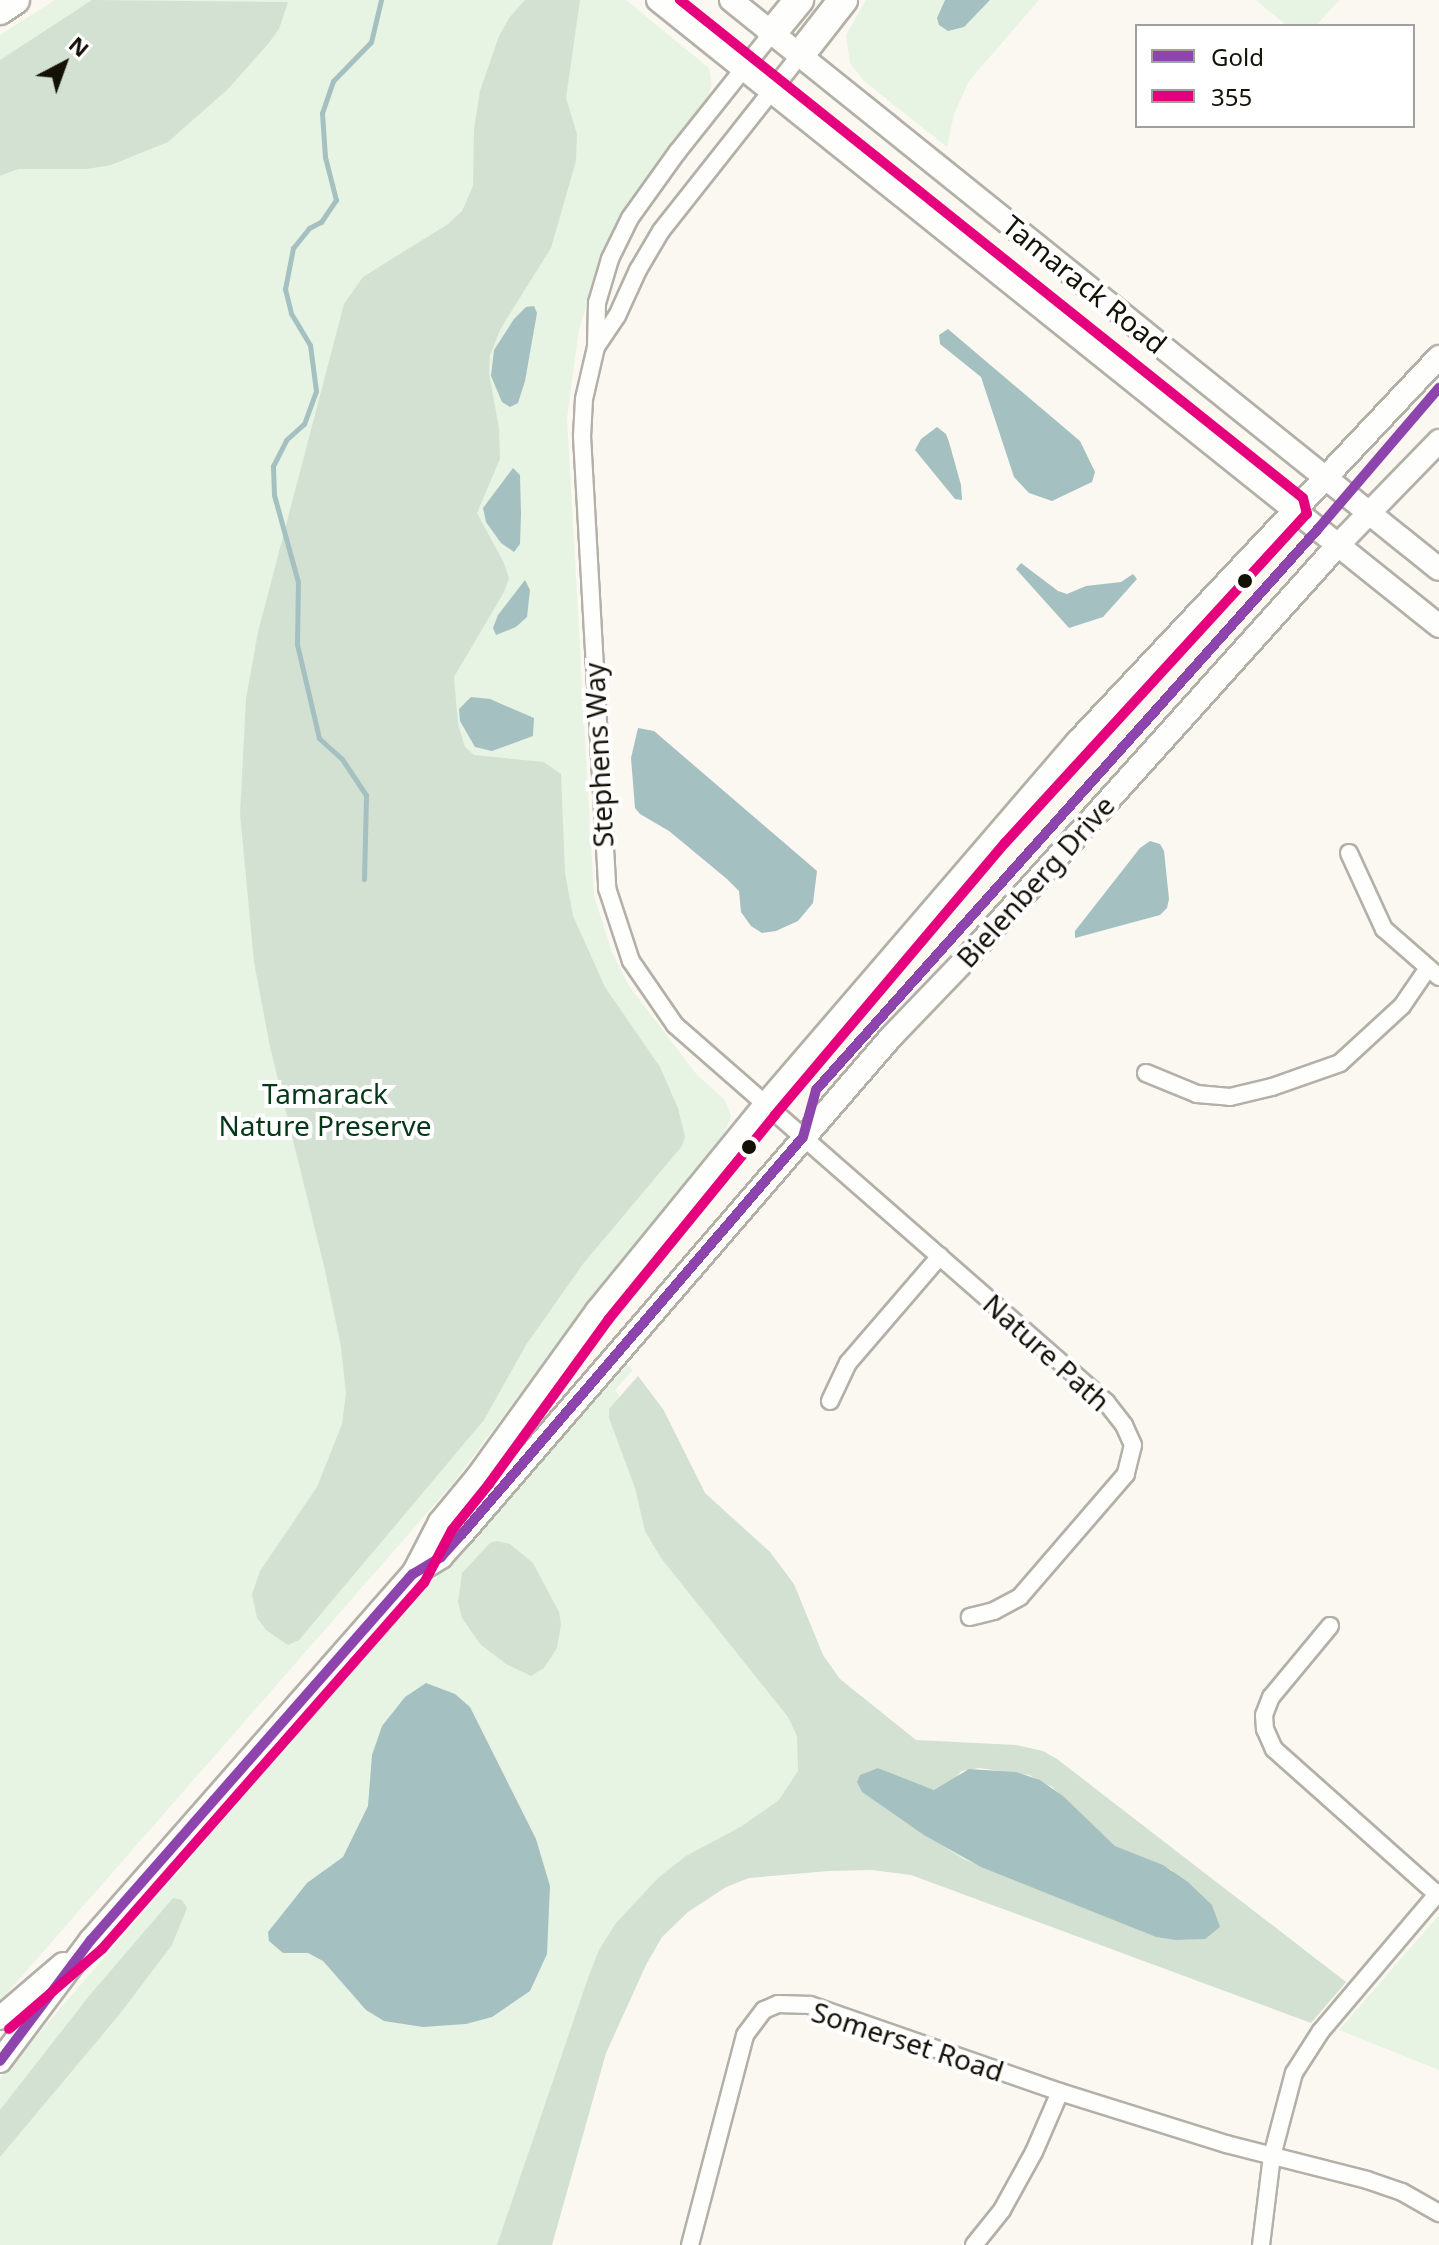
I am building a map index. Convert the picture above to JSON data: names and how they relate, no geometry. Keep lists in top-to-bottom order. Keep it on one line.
{"streets":{"street":["Tamarack Road","Stephens Way","Bielenberg Drive","Nature Path","Somerset Road"]},"crossings":[["Tamarack Road","Stephens Way"],["Tamarack Road","Bielenberg Drive"],["Stephens Way","Bielenberg Drive"],["Stephens Way","Nature Path"],["Bielenberg Drive","Nature Path"]],"parks":["Tamarack Nature Preserve"],"lines":["transit line 355","transit line Gold"],"legend":["Gold","355"],"north":"top right"}
